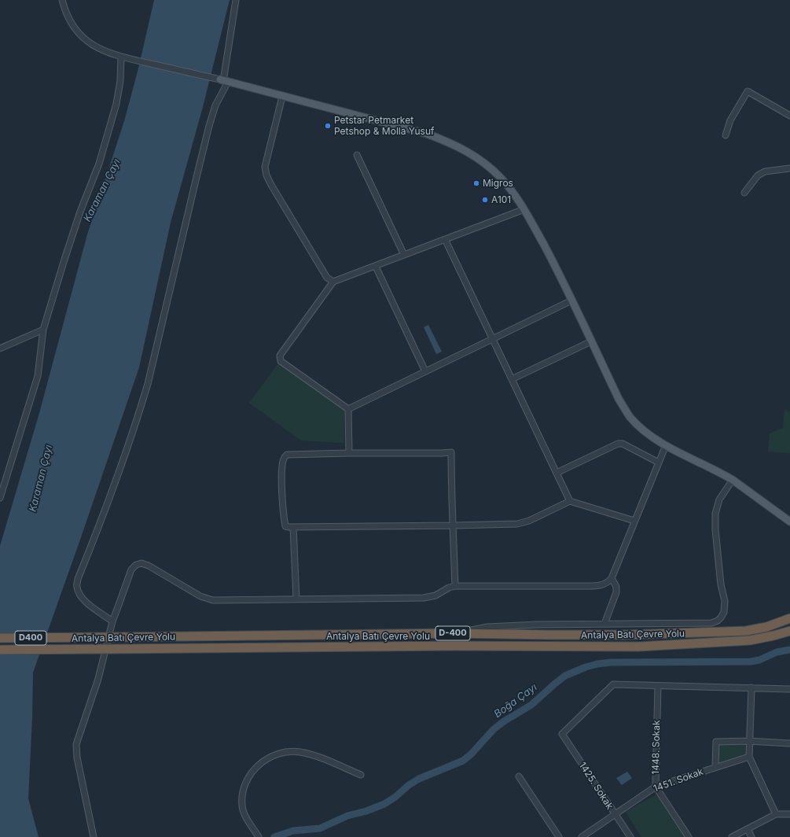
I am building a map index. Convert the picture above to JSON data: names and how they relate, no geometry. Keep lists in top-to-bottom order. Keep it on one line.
{"streets":{"highway":["D-400","Antalya Batı Çevre Yolu","D400"],"street":["1448. Sokak","1451. Sokak","1425. Sokak"]},"crossings":[["D-400","D400"],["1448. Sokak","1451. Sokak"],["1448. Sokak","1425. Sokak"],["1451. Sokak","1425. Sokak"]],"water":["Karaman Çayı","Boğa Çayı"],"places":["Petstar Petmarket Petshop & Molla Yusuf","Migros","A101"]}
